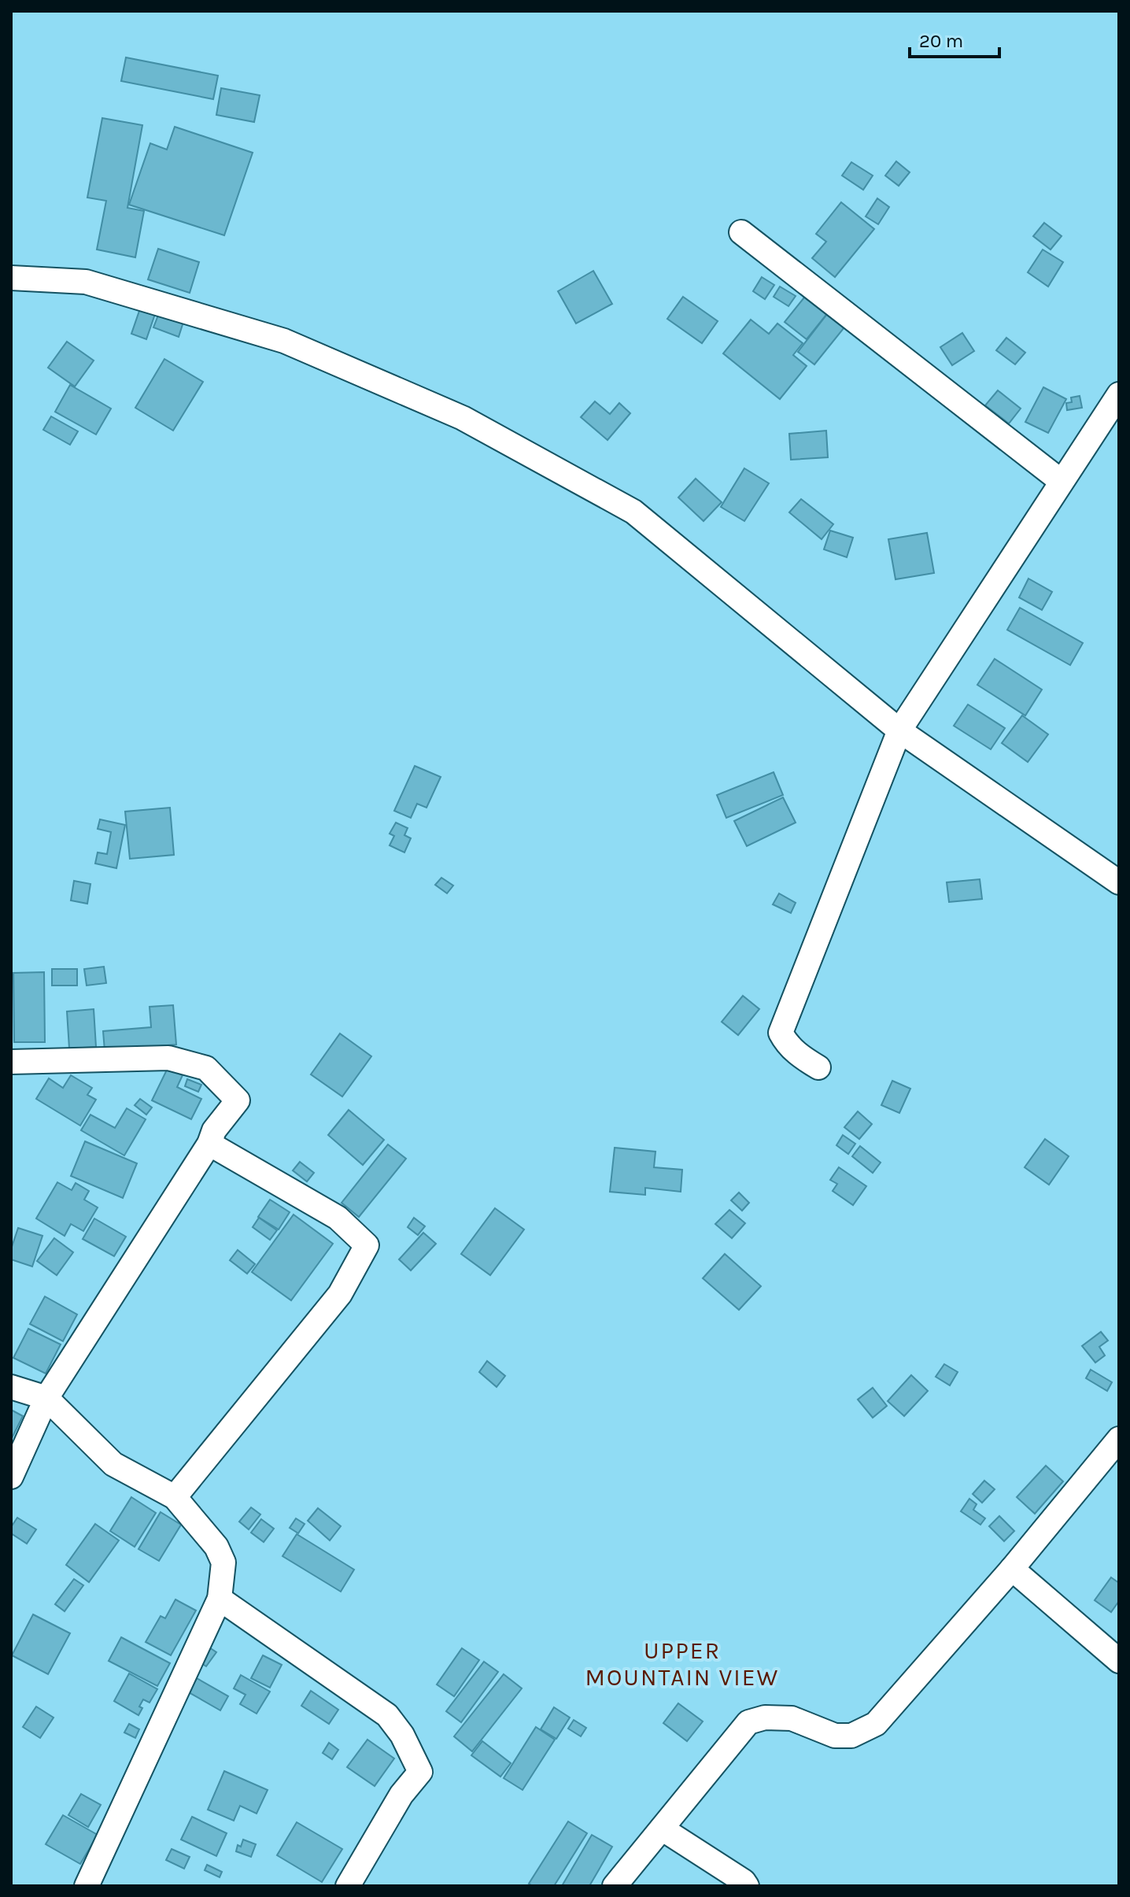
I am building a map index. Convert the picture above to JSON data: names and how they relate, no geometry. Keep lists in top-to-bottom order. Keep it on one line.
{"districts":["UPPER MOUNTAIN VIEW"],"scale_bar":"20 m"}
